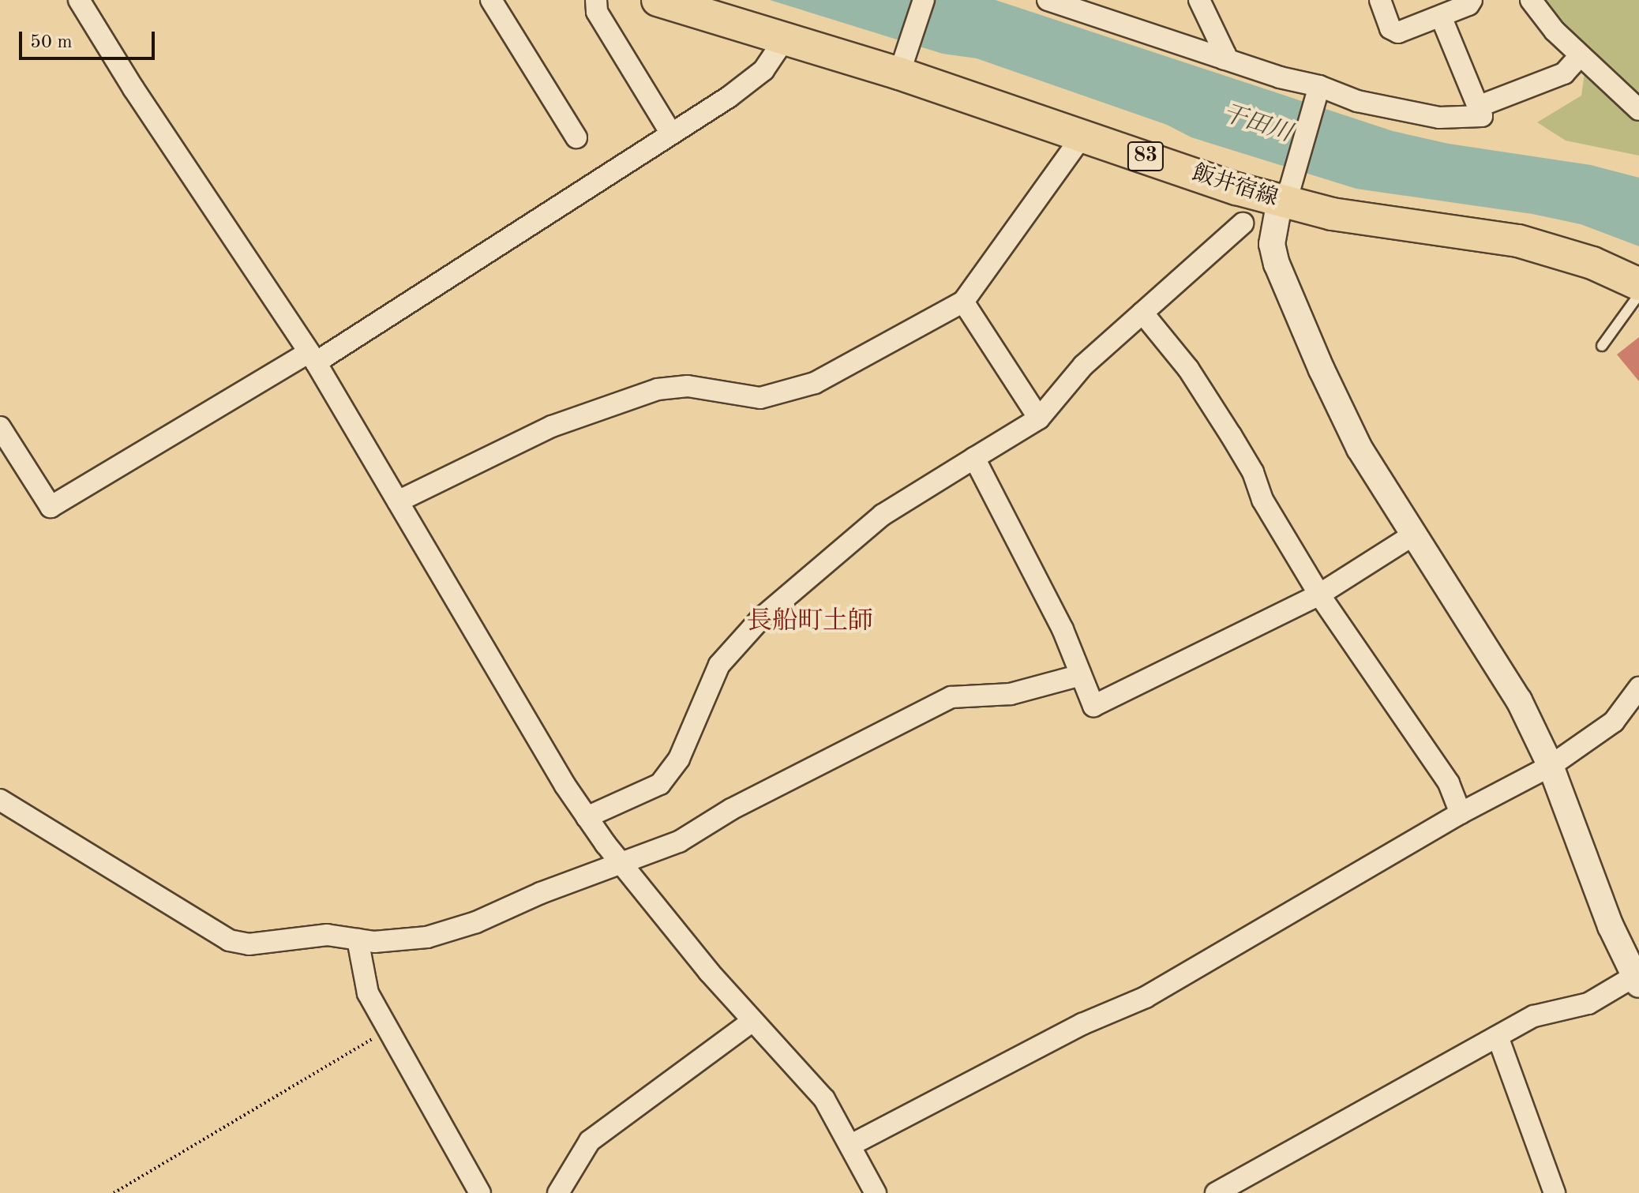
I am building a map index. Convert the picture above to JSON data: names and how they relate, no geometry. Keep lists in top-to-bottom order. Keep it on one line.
{"streets":{"main road":["83","飯井宿線"]},"districts":["長船町土師"],"water":["干田川"],"scale_bar":"50 m"}
